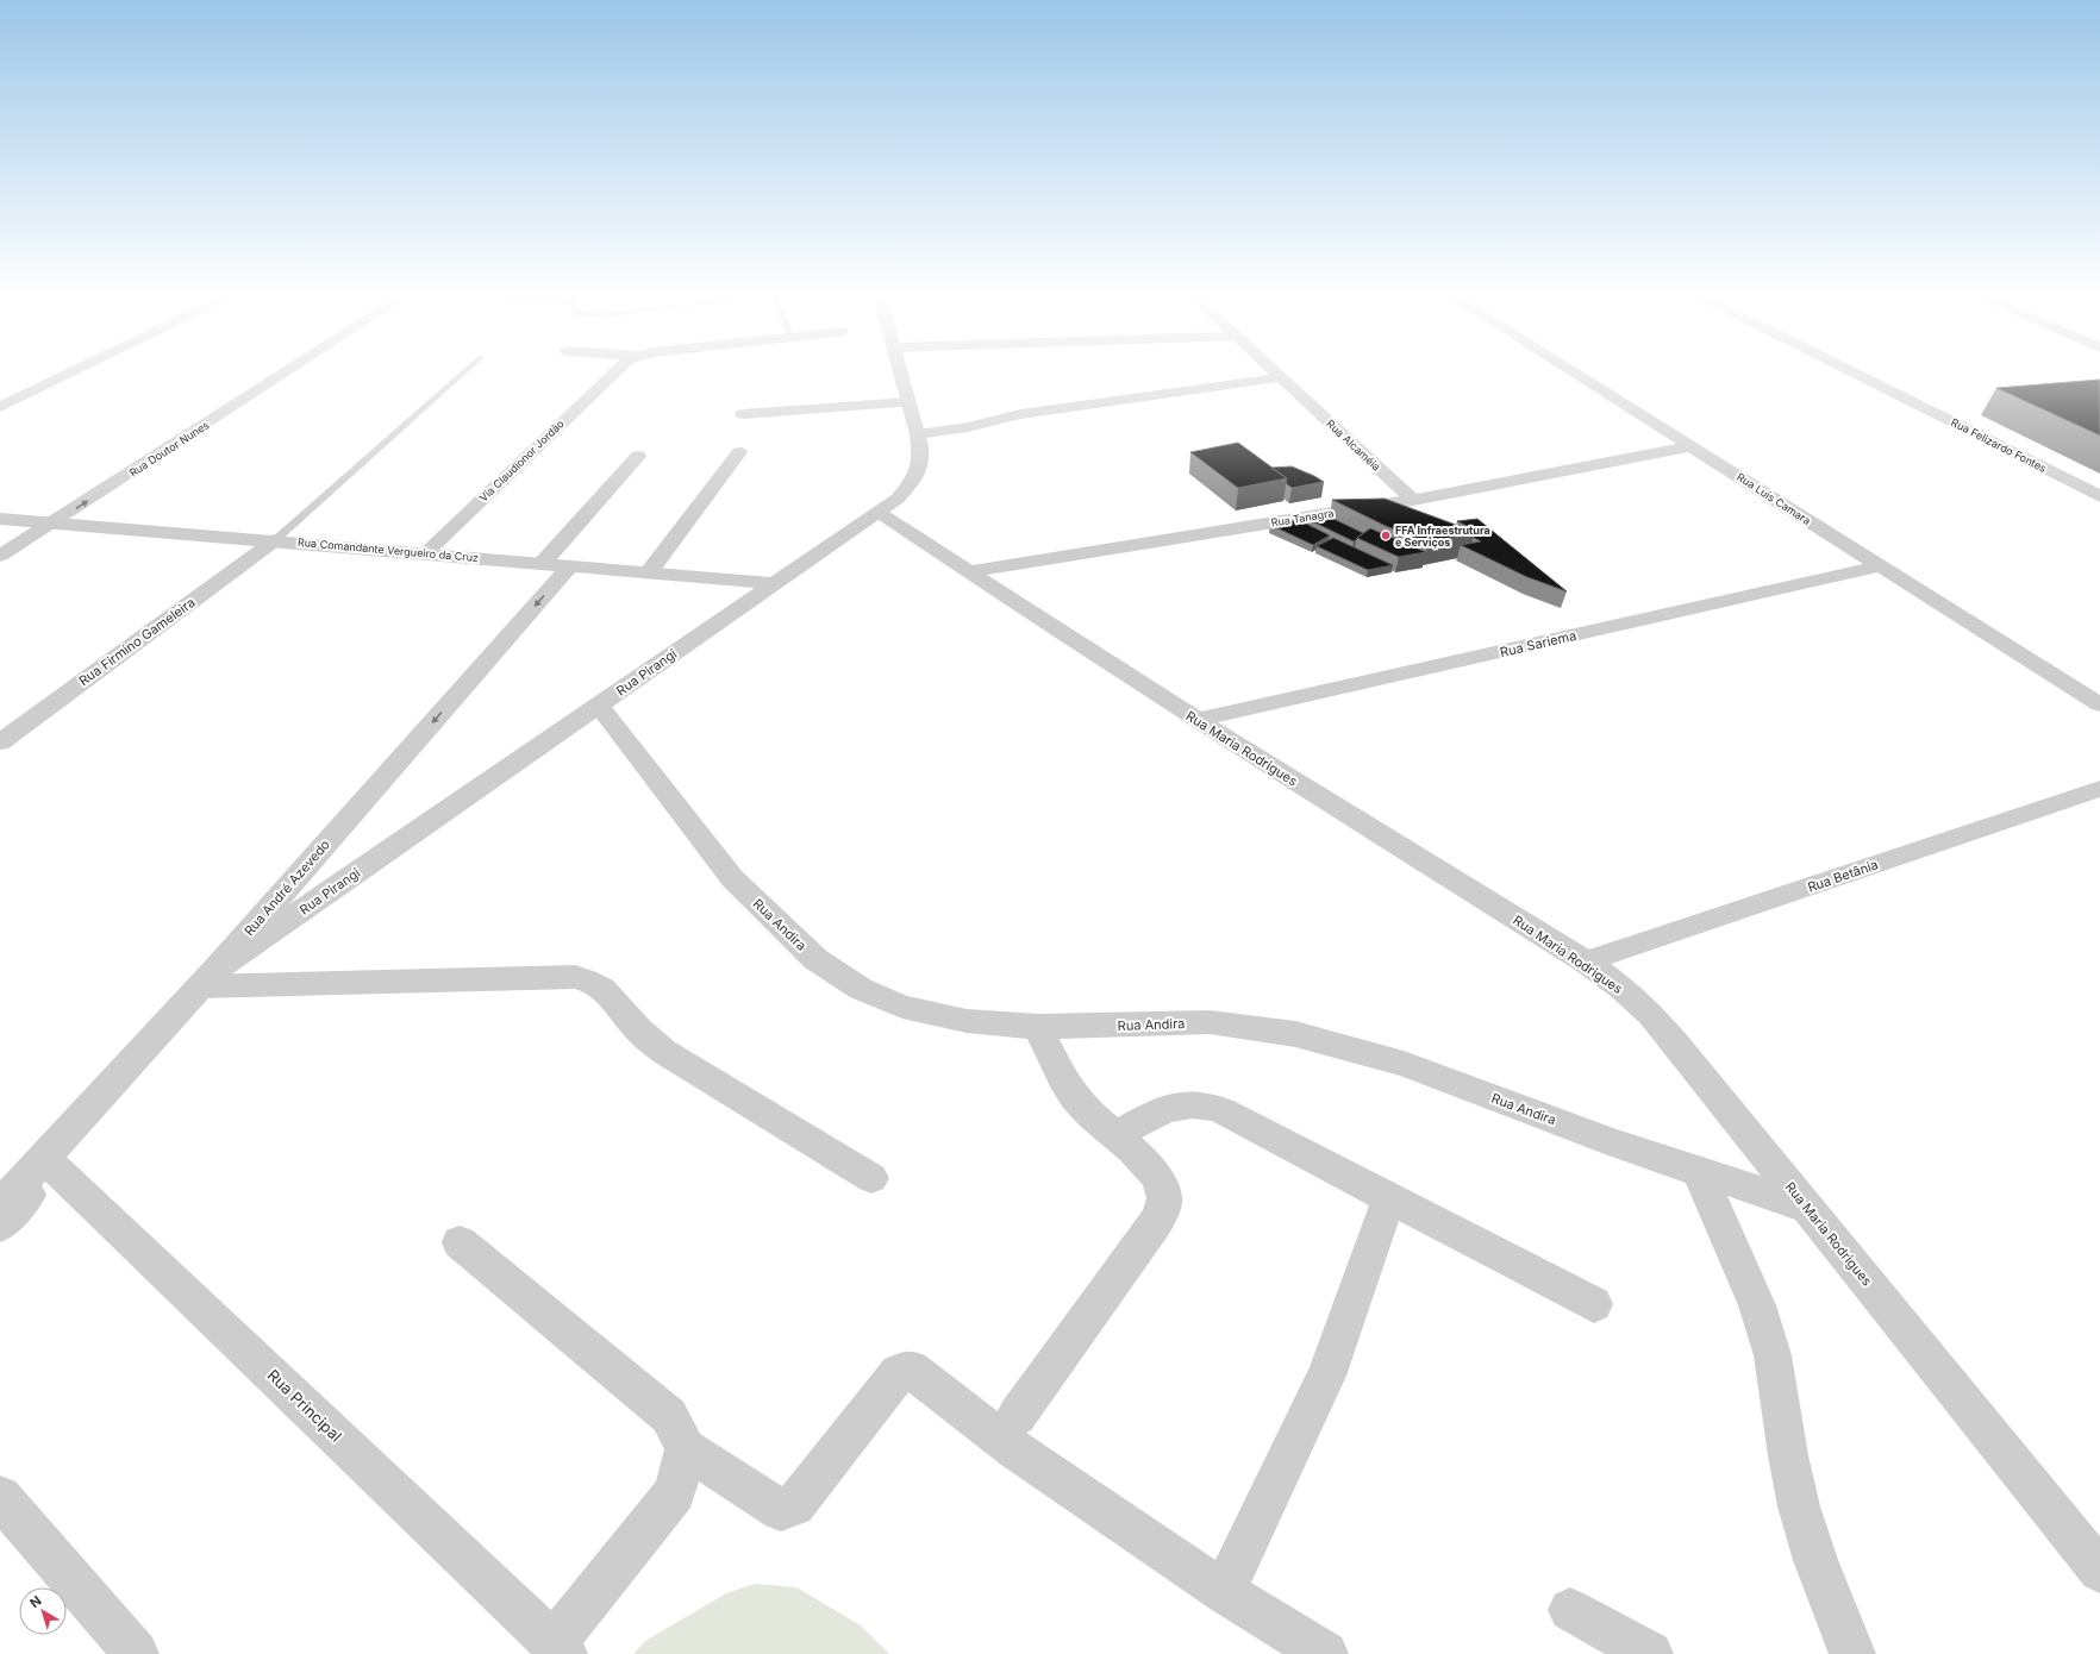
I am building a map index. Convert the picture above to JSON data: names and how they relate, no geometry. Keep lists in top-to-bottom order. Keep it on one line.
{"streets":{"street":["Rua Alcaméia","Rua Felizardo Fontes","Rua Doutor Nunes","Via Claudionor Jordão","Rua Luís Camara","Rua Tanagra","Rua Comandante Vergueiro da Cruz","Rua Firmino Gameleira","Rua Sariema","Rua Pirangi","Rua Maria Rodrigues","Rua Betânia","Rua André Azevedo","Rua Andira","Rua Principal"]},"crossings":[["Rua Alcaméia","Rua Tanagra"],["Rua Doutor Nunes","Rua Comandante Vergueiro da Cruz"],["Via Claudionor Jordão","Rua Comandante Vergueiro da Cruz"],["Rua Luís Camara","Rua Tanagra"],["Rua Luís Camara","Rua Sariema"],["Rua Tanagra","Rua Maria Rodrigues"],["Rua Comandante Vergueiro da Cruz","Rua Firmino Gameleira"],["Rua Comandante Vergueiro da Cruz","Rua Pirangi"],["Rua Comandante Vergueiro da Cruz","Rua André Azevedo"],["Rua Sariema","Rua Maria Rodrigues"],["Rua Pirangi","Rua Maria Rodrigues"],["Rua Pirangi","Rua André Azevedo"],["Rua Pirangi","Rua Andira"],["Rua Maria Rodrigues","Rua Betânia"],["Rua Maria Rodrigues","Rua Andira"],["Rua André Azevedo","Rua Principal"]],"one_way":["Rua André Azevedo"],"places":["FFA Infraestrutura e Serviços"],"north":"top left"}
